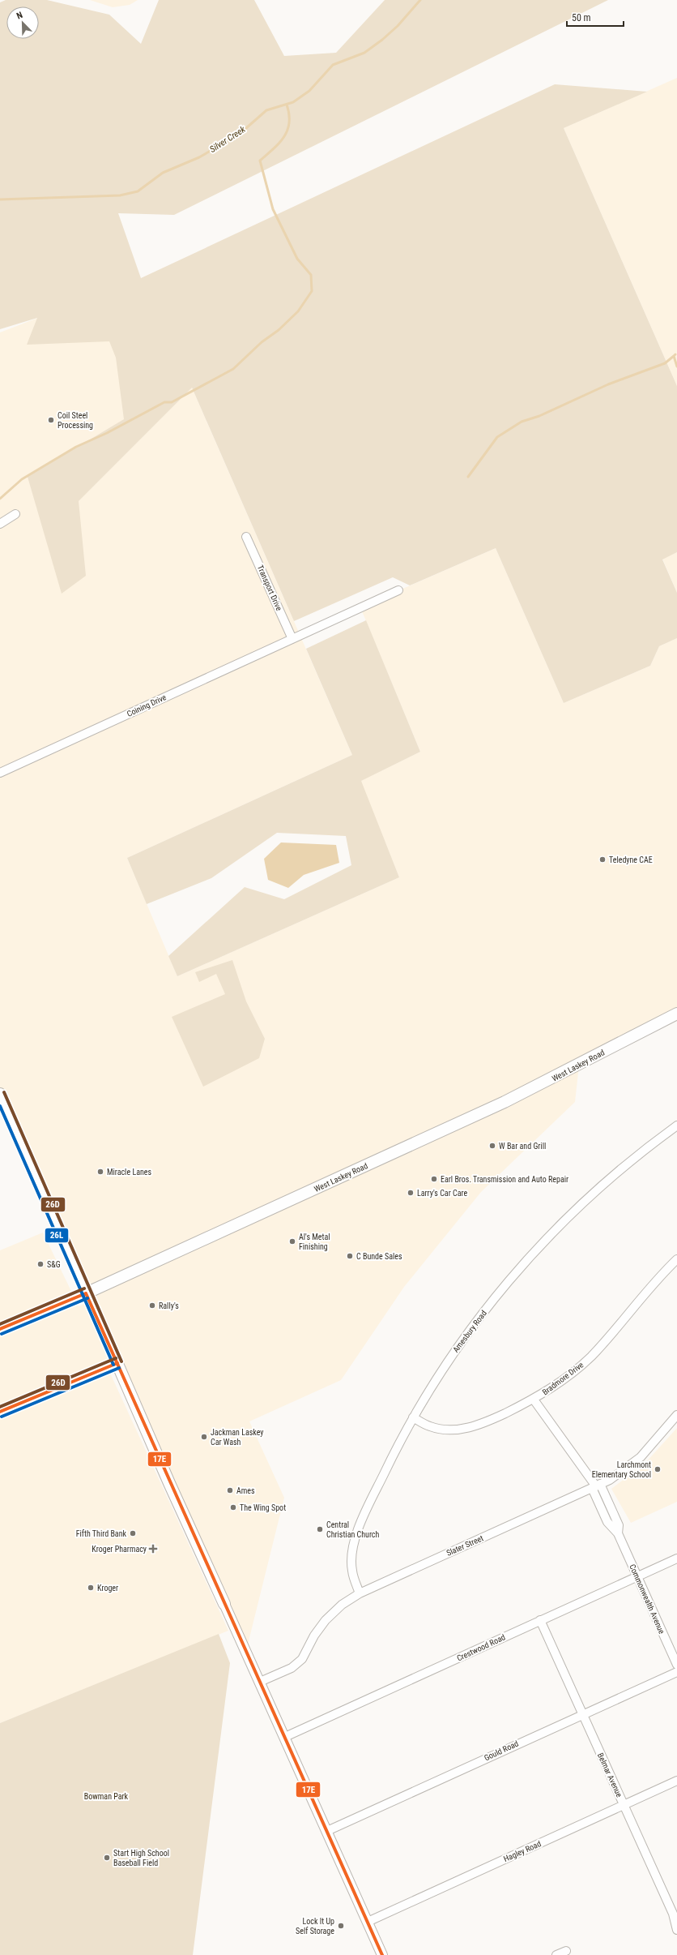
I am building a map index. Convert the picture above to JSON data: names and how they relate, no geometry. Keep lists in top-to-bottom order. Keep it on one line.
{"streets":{"main road":["West Laskey Road"],"street":["Transport Drive","Coining Drive","Amesbury Road","Bradmore Drive","Slater Street","Commonwealth Avenue","Crestwood Road","Gould Road","Belmar Avenue","Hagley Road"]},"crossings":[["Transport Drive","Coining Drive"],["Amesbury Road","Bradmore Drive"],["Amesbury Road","Slater Street"],["Bradmore Drive","Commonwealth Avenue"],["Slater Street","Commonwealth Avenue"],["Commonwealth Avenue","Crestwood Road"],["Crestwood Road","Belmar Avenue"],["Gould Road","Belmar Avenue"],["Belmar Avenue","Hagley Road"]],"water":["Silver Creek"],"parks":["Bowman Park"],"places":{"other":["Coil Steel Processing","Teledyne CAE","W Bar and Grill","Miracle Lanes","Earl Bros. Transmission and Auto Repair","Larry's Car Care","Al's Metal Finishing","C Bunde Sales","S&G","Rally's","Jackman Laskey Car Wash","Larchmont Elementary School","Ames","The Wing Spot","Central Christian Church","Fifth Third Bank","Kroger","Start High School Baseball Field","Lock It Up Self Storage"],"health":["Kroger Pharmacy"]},"lines":["transit line 26D","transit line 26L","transit line 17E"],"scale_bar":"50 m","north":"top left"}
